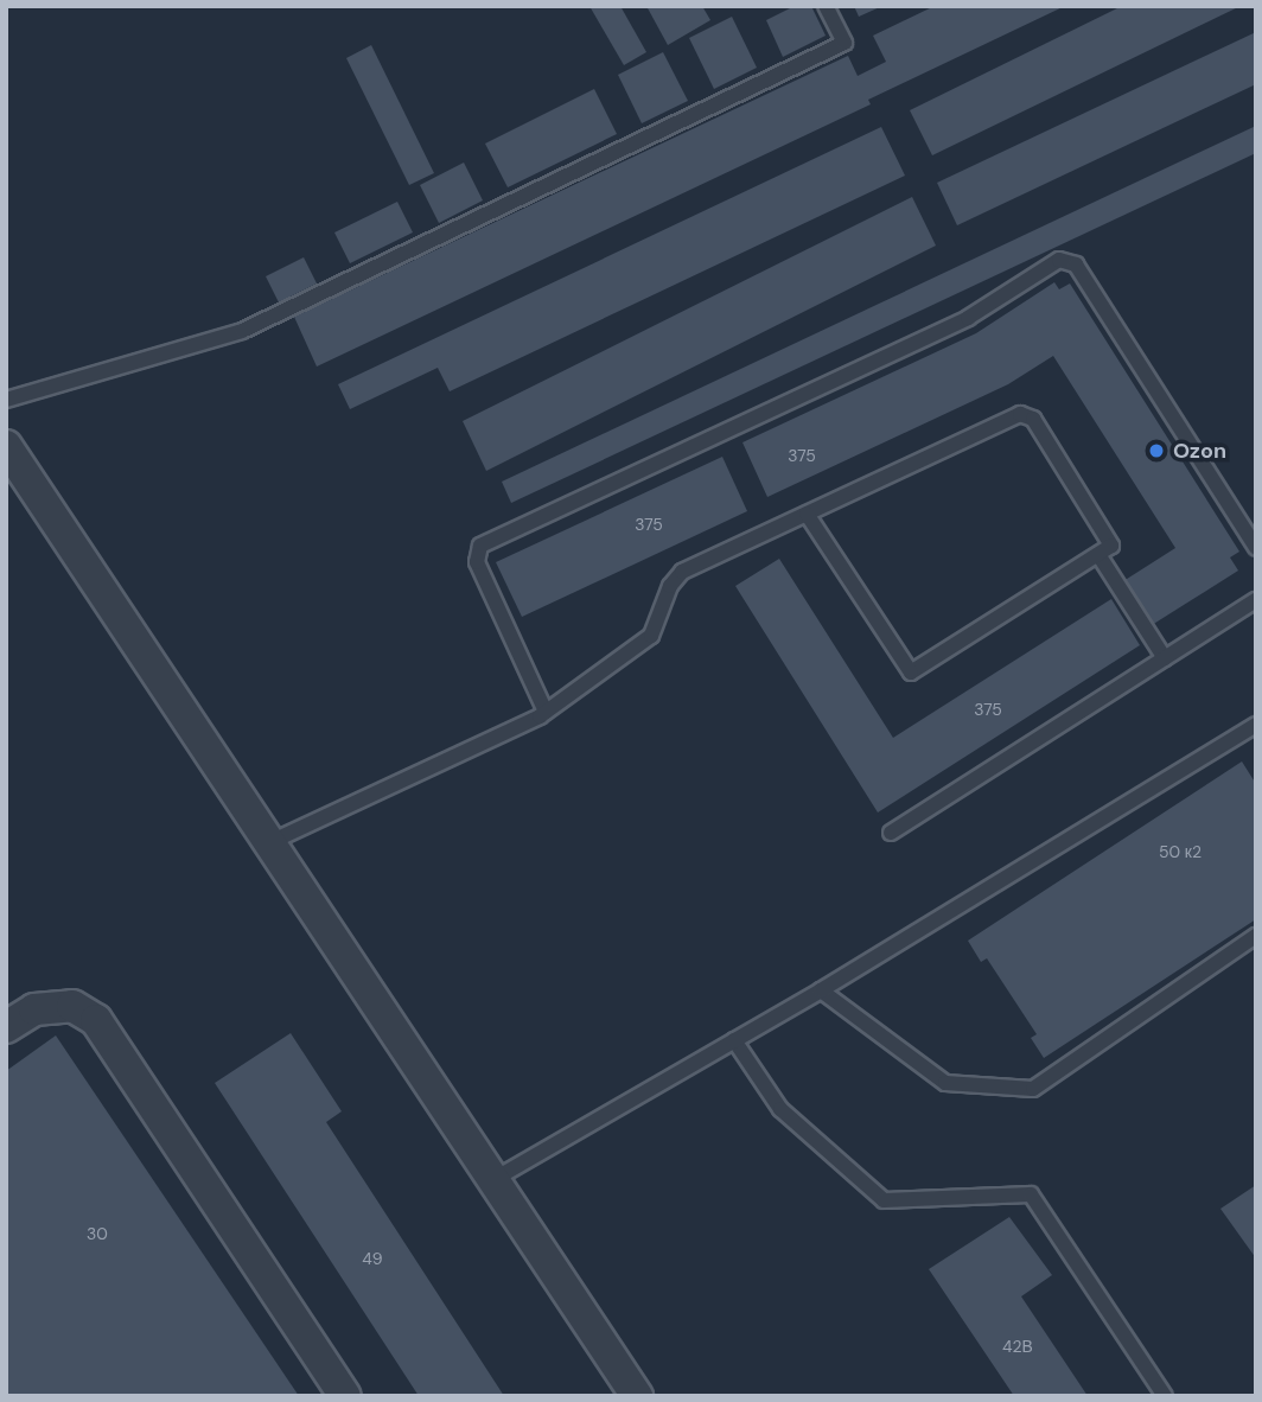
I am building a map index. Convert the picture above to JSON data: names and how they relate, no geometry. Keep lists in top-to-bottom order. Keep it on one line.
{"places":["Ozon"],"house_numbers":["375","375","375","50 к2","30","49","42В"]}
